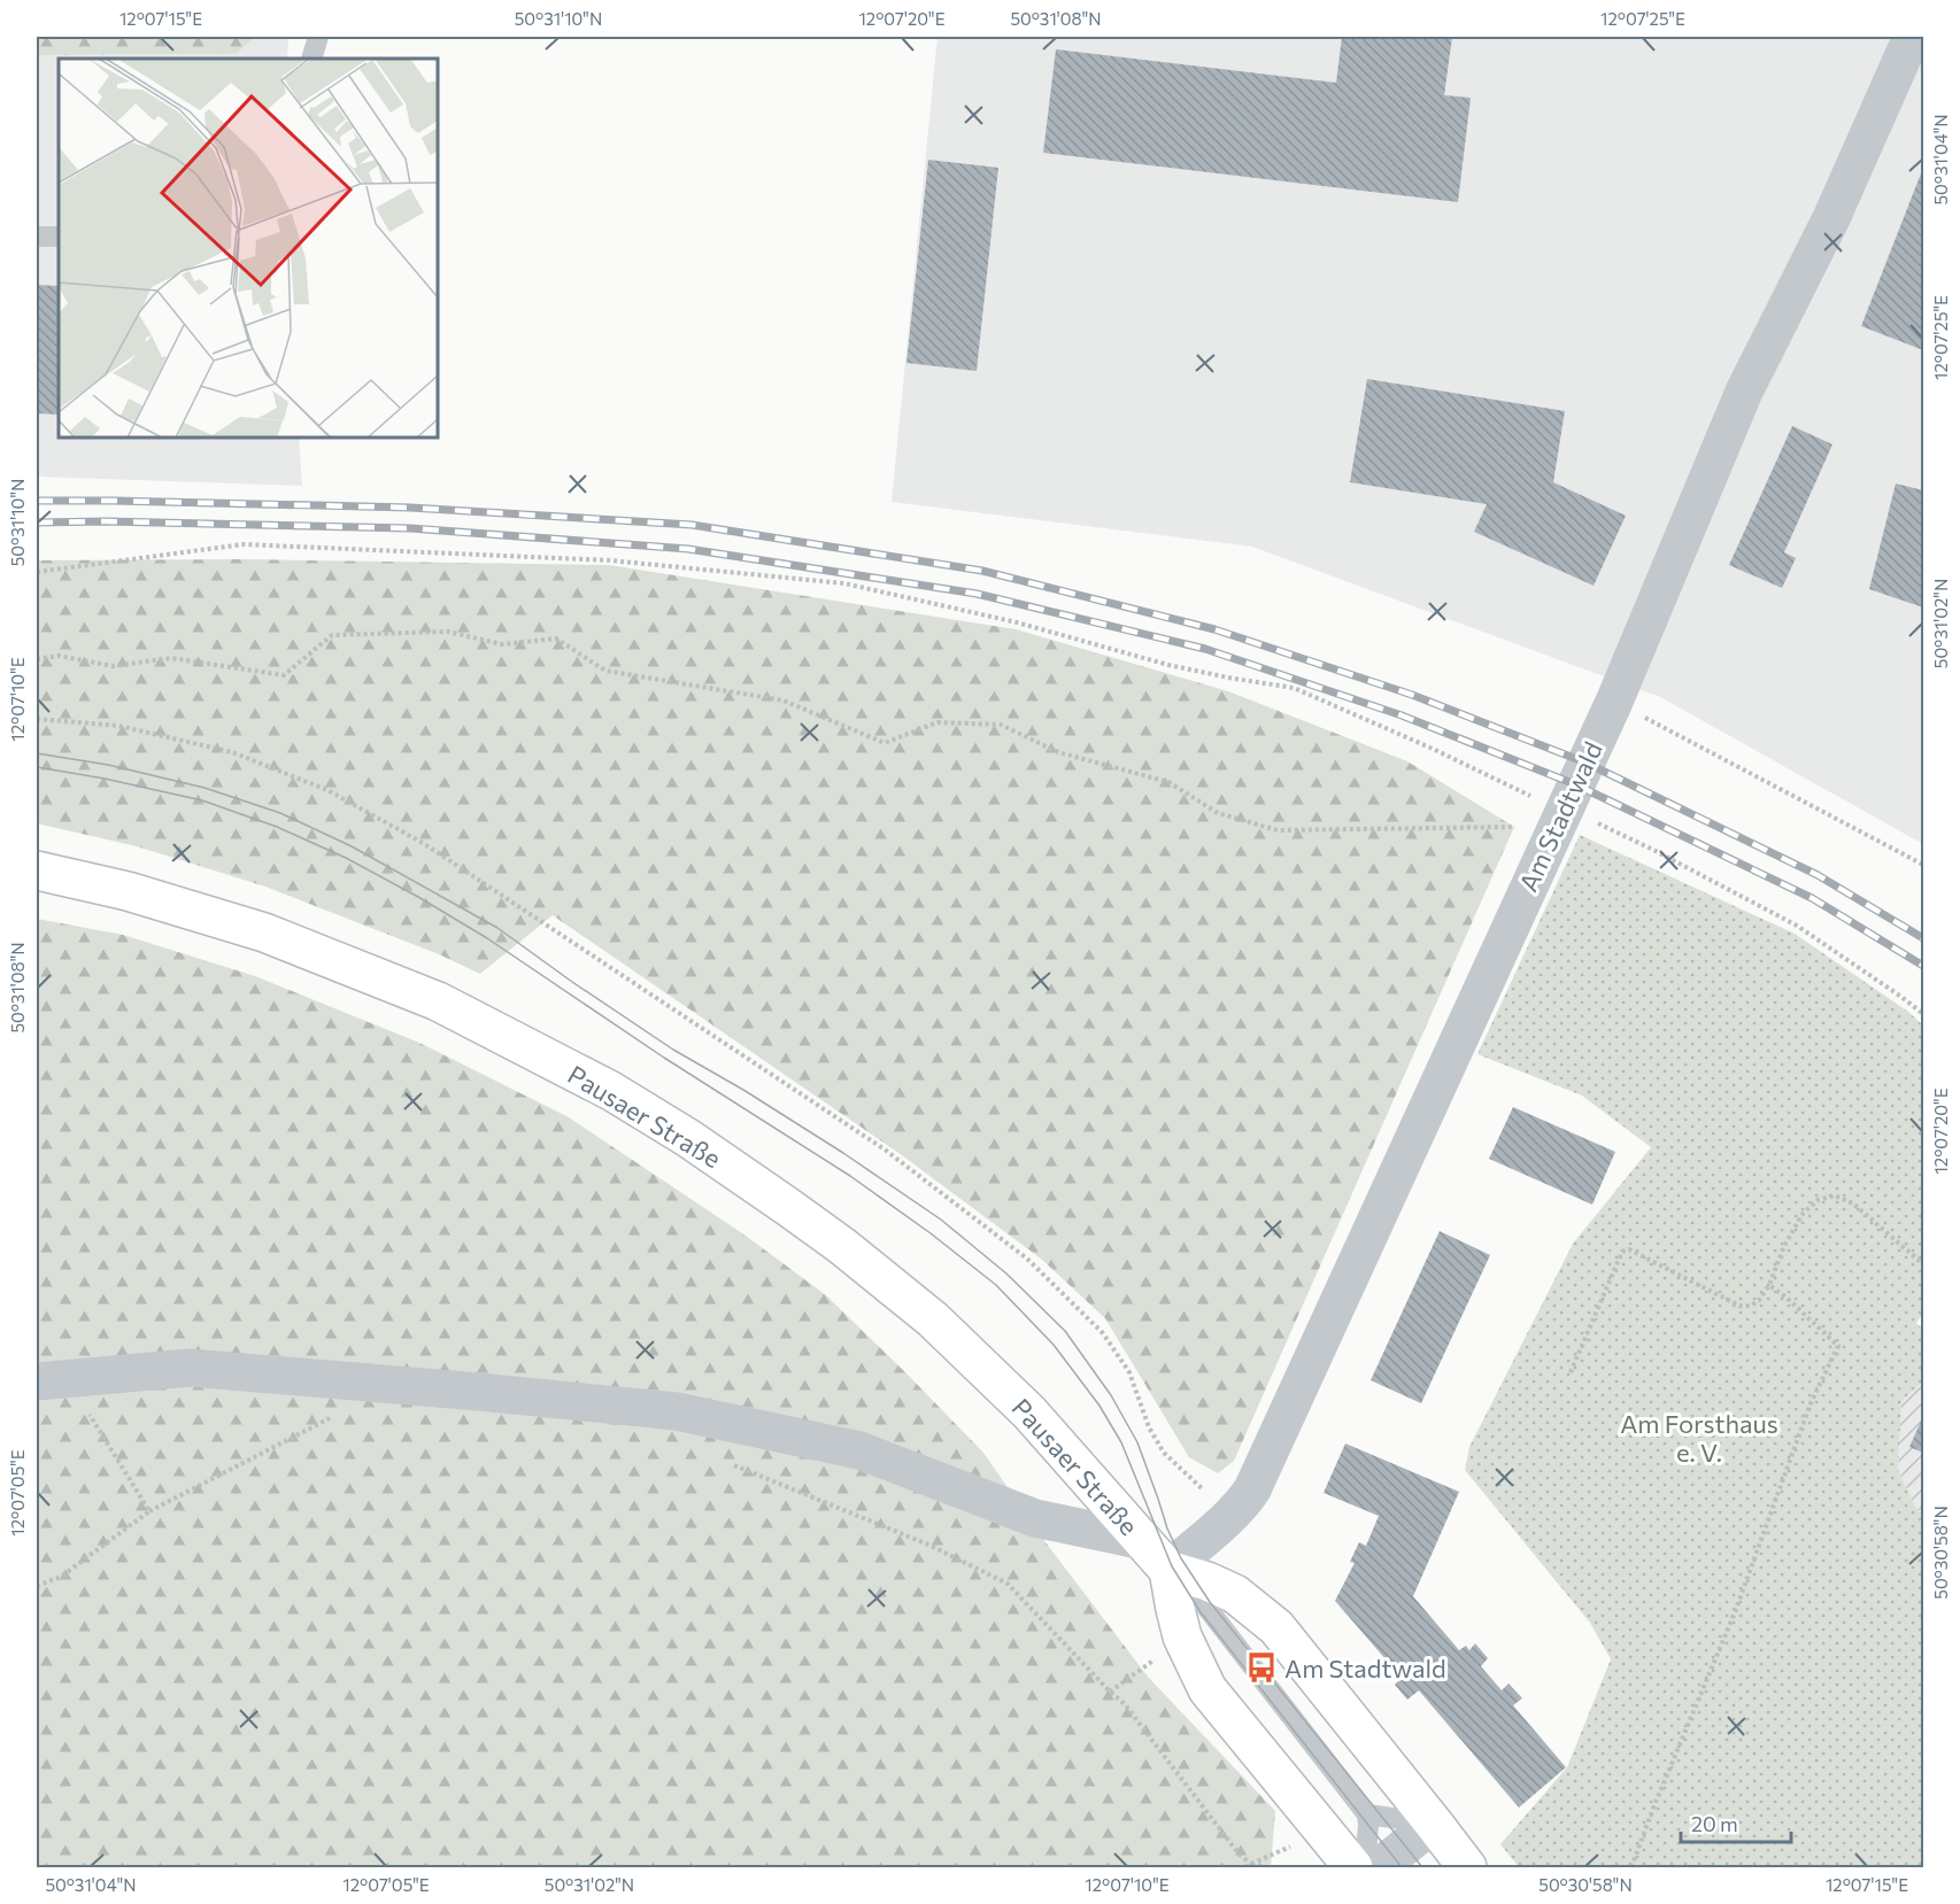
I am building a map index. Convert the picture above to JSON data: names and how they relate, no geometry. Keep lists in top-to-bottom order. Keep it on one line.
{"streets":{"main road":["Pausaer Straße"],"street":["Am Stadtwald"]},"crossings":[["Am Stadtwald","Pausaer Straße"]],"parks":["Am Forsthaus e. V."],"places":{"bus stop":["Am Stadtwald"]},"scale_bar":"20 m","coordinates":["12°07'15\"E","50°31'10\"N","12°07'20\"E","50°31'08\"N","12°07'25\"E","50°31'04\"N","50°31'02\"N","12°07'10\"E","12°07'05\"E","50°30'58\"N"]}
